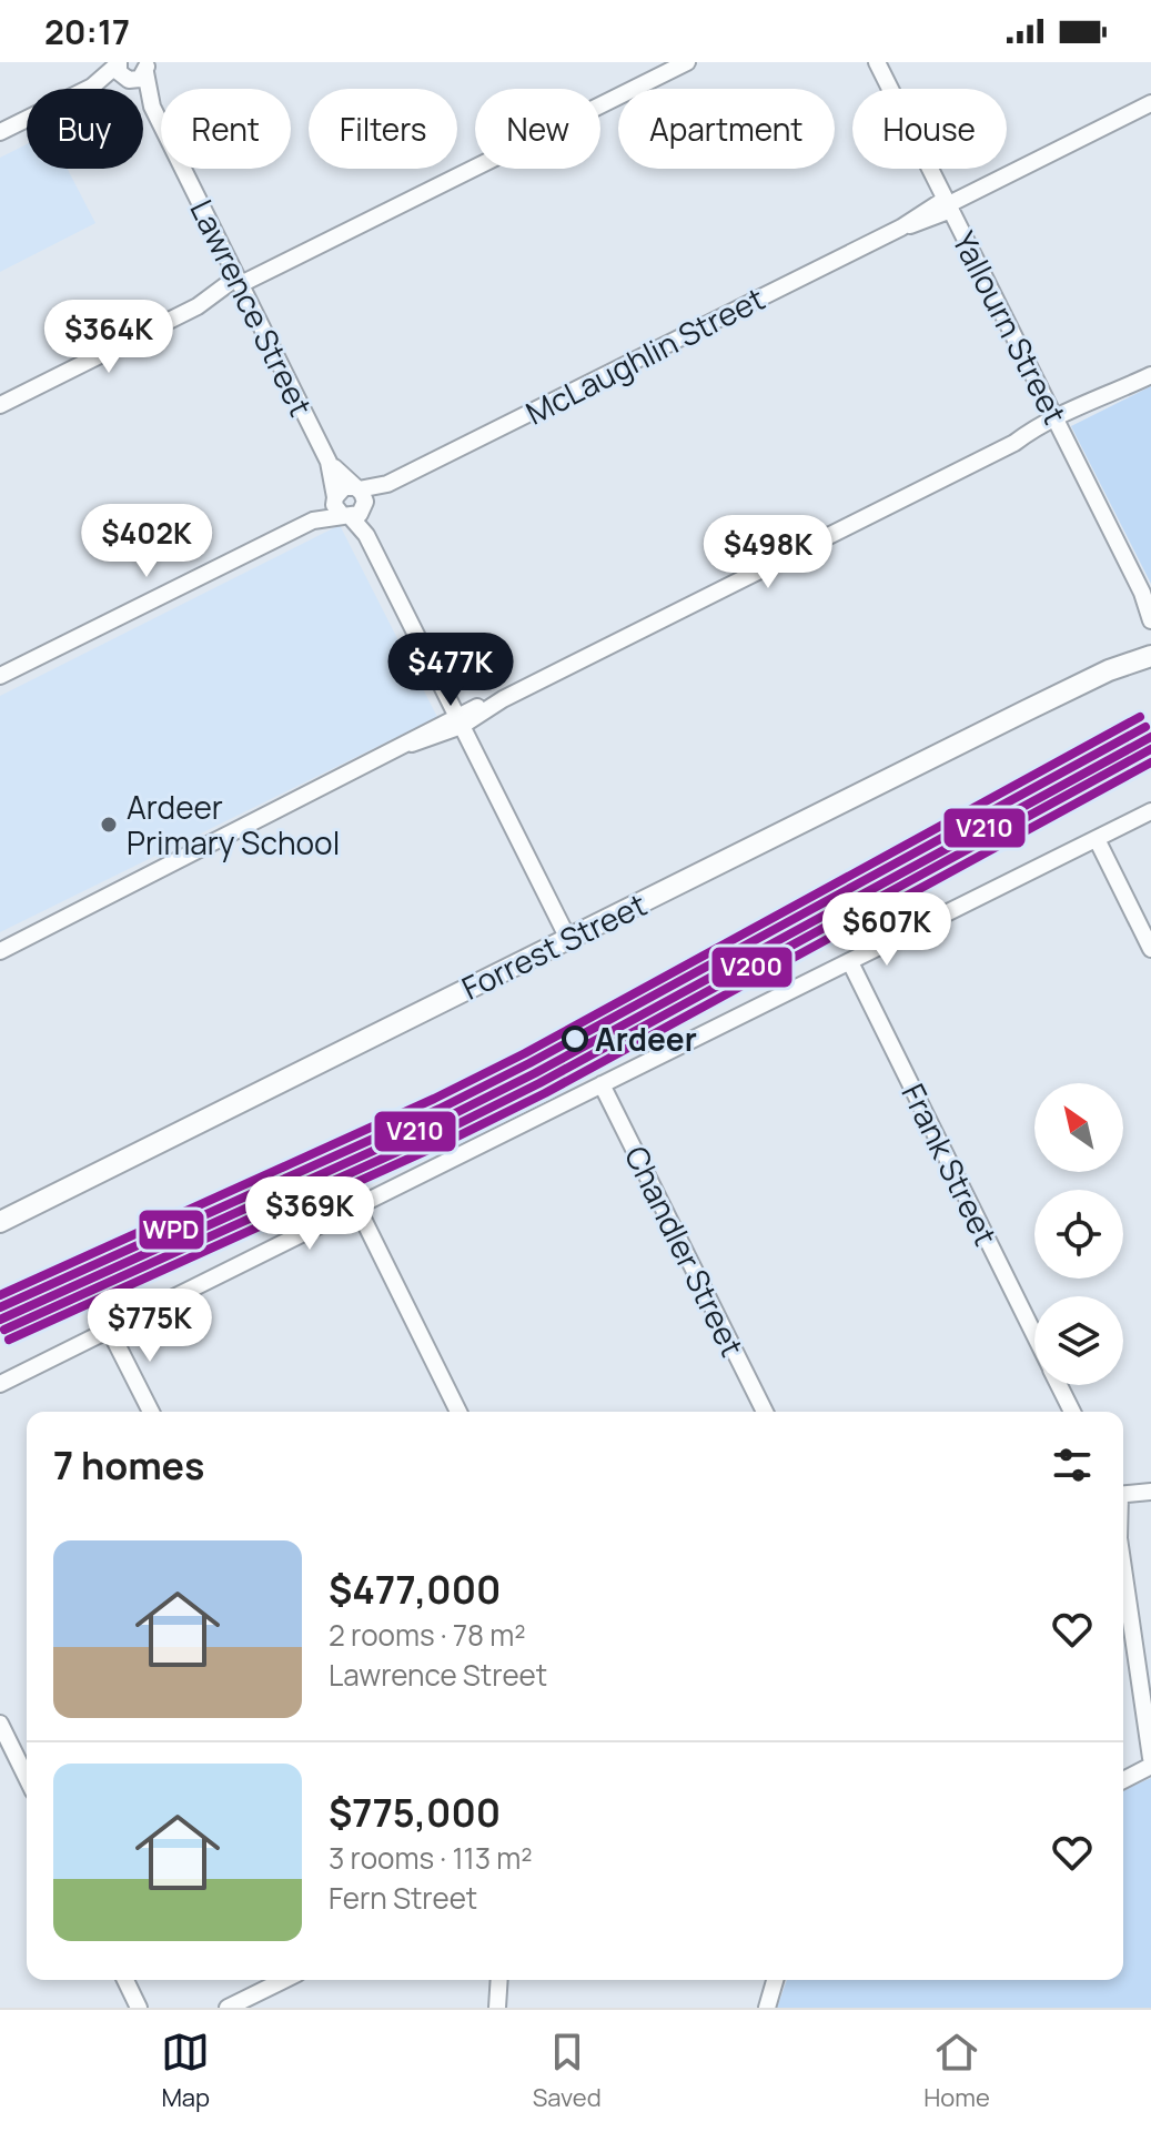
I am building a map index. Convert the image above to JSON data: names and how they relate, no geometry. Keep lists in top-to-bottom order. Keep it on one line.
{"streets":{"street":["Lawrence Street","Yallourn Street","McLaughlin Street","Forrest Street","Frank Street","Chandler Street"]},"crossings":[["Lawrence Street","McLaughlin Street"],["Lawrence Street","Forrest Street"],["Yallourn Street","McLaughlin Street"]],"places":["Ardeer Primary School","Ardeer"],"lines":["transit line WPD","transit line V210","transit line V200"],"north":"top left","page":{"status":"20:17","chip":["Buy","Rent","Filters","New","Apartment","House"],"price":["$364K","$402K","$498K","$477K","$607K","$369K","$775K"],"heading":"7 homes","list":[{"name":"$477,000","note":"2 rooms · 78 m² · Lawrence Street"},{"name":"$775,000","note":"3 rooms · 113 m² · Fern Street"}],"tabs":["Map","Saved","Home"]}}
